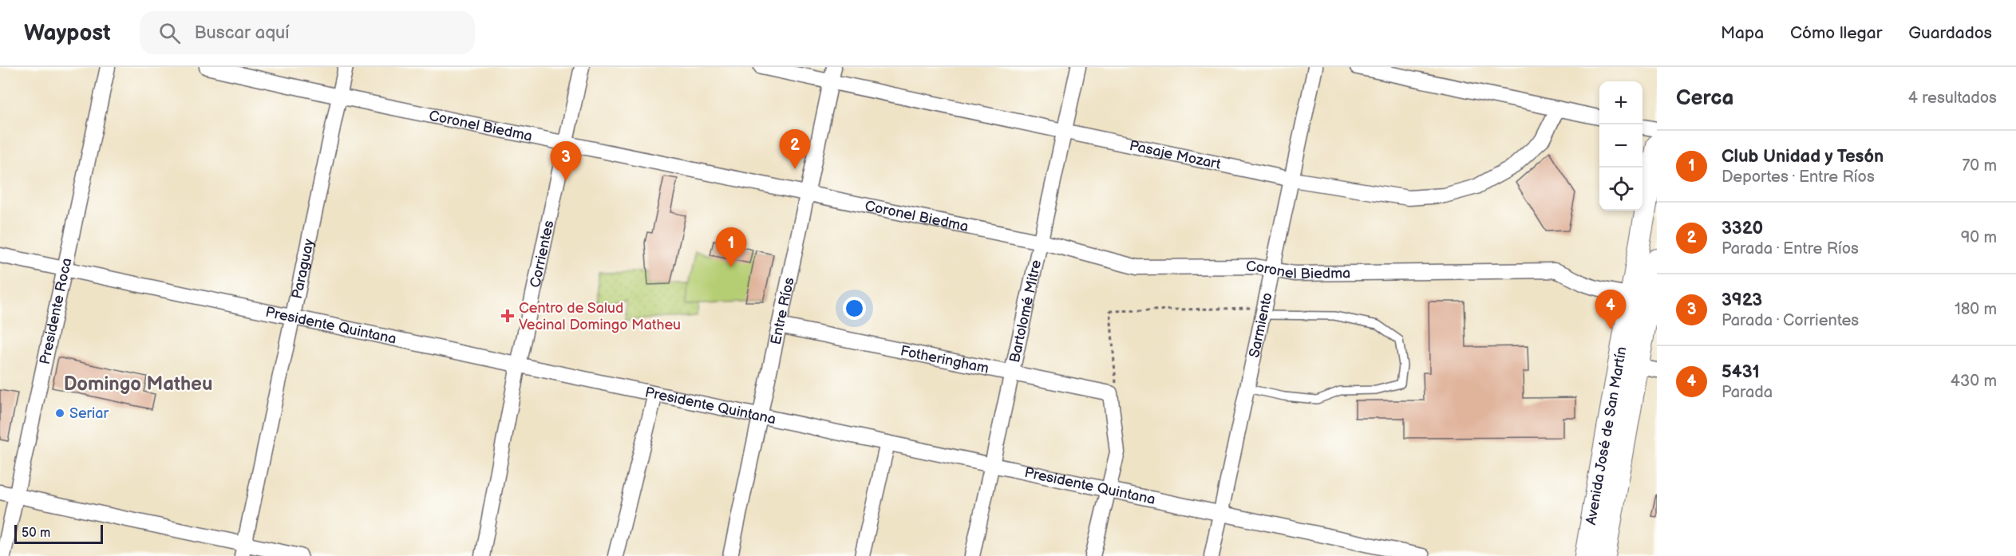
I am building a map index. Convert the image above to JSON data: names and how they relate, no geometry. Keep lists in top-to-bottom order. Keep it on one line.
{"streets":{"main road":["Avenida José de San Martín"],"street":["Coronel Biedma","Pasaje Mozart","Corrientes","Paraguay","Bartolomé Mitre","Presidente Roca","Entre Ríos","Presidente Quintana","Sarmiento","Fotheringham"]},"crossings":[["Coronel Biedma","Corrientes"],["Coronel Biedma","Paraguay"],["Coronel Biedma","Bartolomé Mitre"],["Coronel Biedma","Entre Ríos"],["Coronel Biedma","Sarmiento"],["Coronel Biedma","Avenida José de San Martín"],["Pasaje Mozart","Bartolomé Mitre"],["Pasaje Mozart","Entre Ríos"],["Pasaje Mozart","Sarmiento"],["Corrientes","Presidente Quintana"],["Paraguay","Presidente Quintana"],["Bartolomé Mitre","Presidente Quintana"],["Bartolomé Mitre","Fotheringham"],["Presidente Roca","Presidente Quintana"],["Entre Ríos","Presidente Quintana"],["Entre Ríos","Fotheringham"],["Presidente Quintana","Sarmiento"]],"districts":["Domingo Matheu"],"places":{"health":["Centro de Salud Vecinal Domingo Matheu"],"other":["Seriar"]},"scale_bar":"50 m","page":{"header":"Waypost","search":"Buscar aquí","nav":["Mapa","Cómo llegar","Guardados"],"heading":["Cerca","4 resultados"],"map_buttons":["+","−"],"pins":["2","3","1","4"],"list":[{"mark":"1","name":"Club Unidad y Tesón","note":"Deportes · Entre Ríos","value":"70 m"},{"mark":"2","name":"3320","note":"Parada · Entre Ríos","value":"90 m"},{"mark":"3","name":"3923","note":"Parada · Corrientes","value":"180 m"},{"mark":"4","name":"5431","note":"Parada","value":"430 m"}],"scale":"50 m"}}
